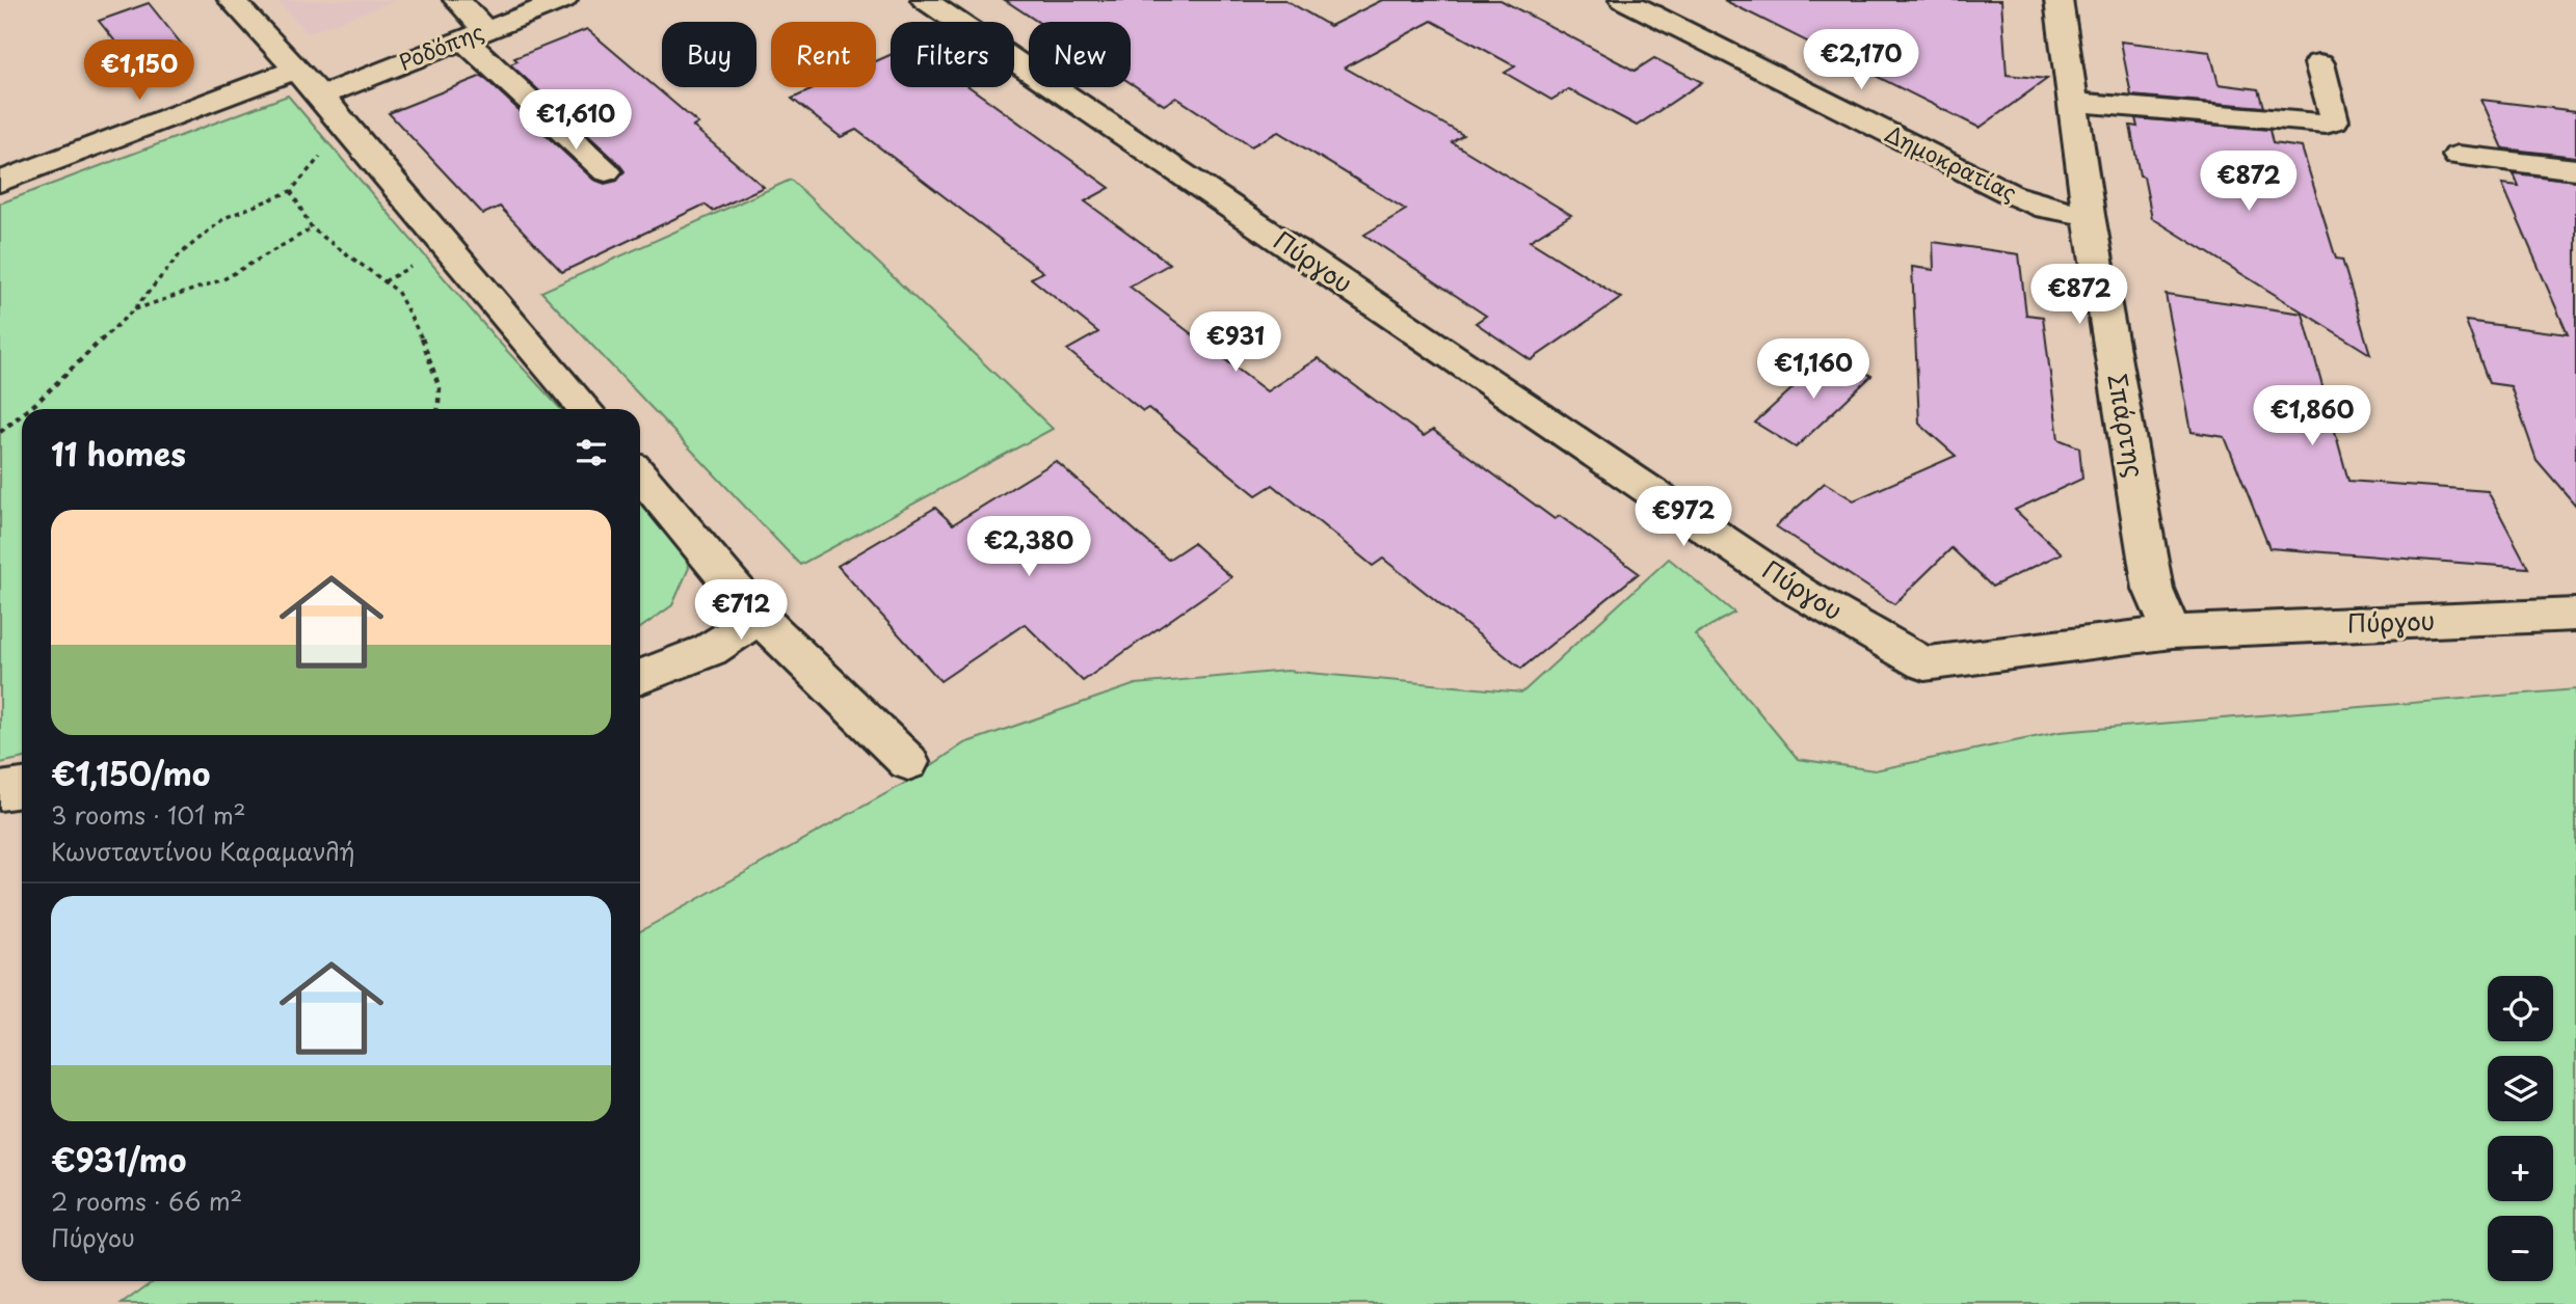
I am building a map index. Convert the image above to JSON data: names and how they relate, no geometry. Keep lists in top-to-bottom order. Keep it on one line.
{"streets":{"street":["Ροδόπης","Δημοκρατίας","Πύργου","Σπάρτης"]},"crossings":[["Δημοκρατίας","Σπάρτης"],["Πύργου","Σπάρτης"]],"page":{"chip":["Buy","Rent","Filters","New"],"price":["€2,170","€1,150","€1,610","€872","€872","€931","€1,160","€1,860","€972","€2,380","€712"],"heading":"11 homes","list":[{"name":"€1,150/mo","note":"3 rooms · 101 m² · Κωνσταντίνου Καραμανλή"},{"name":"€931/mo","note":"2 rooms · 66 m² · Πύργου"}],"map_buttons":["+","−"]}}
